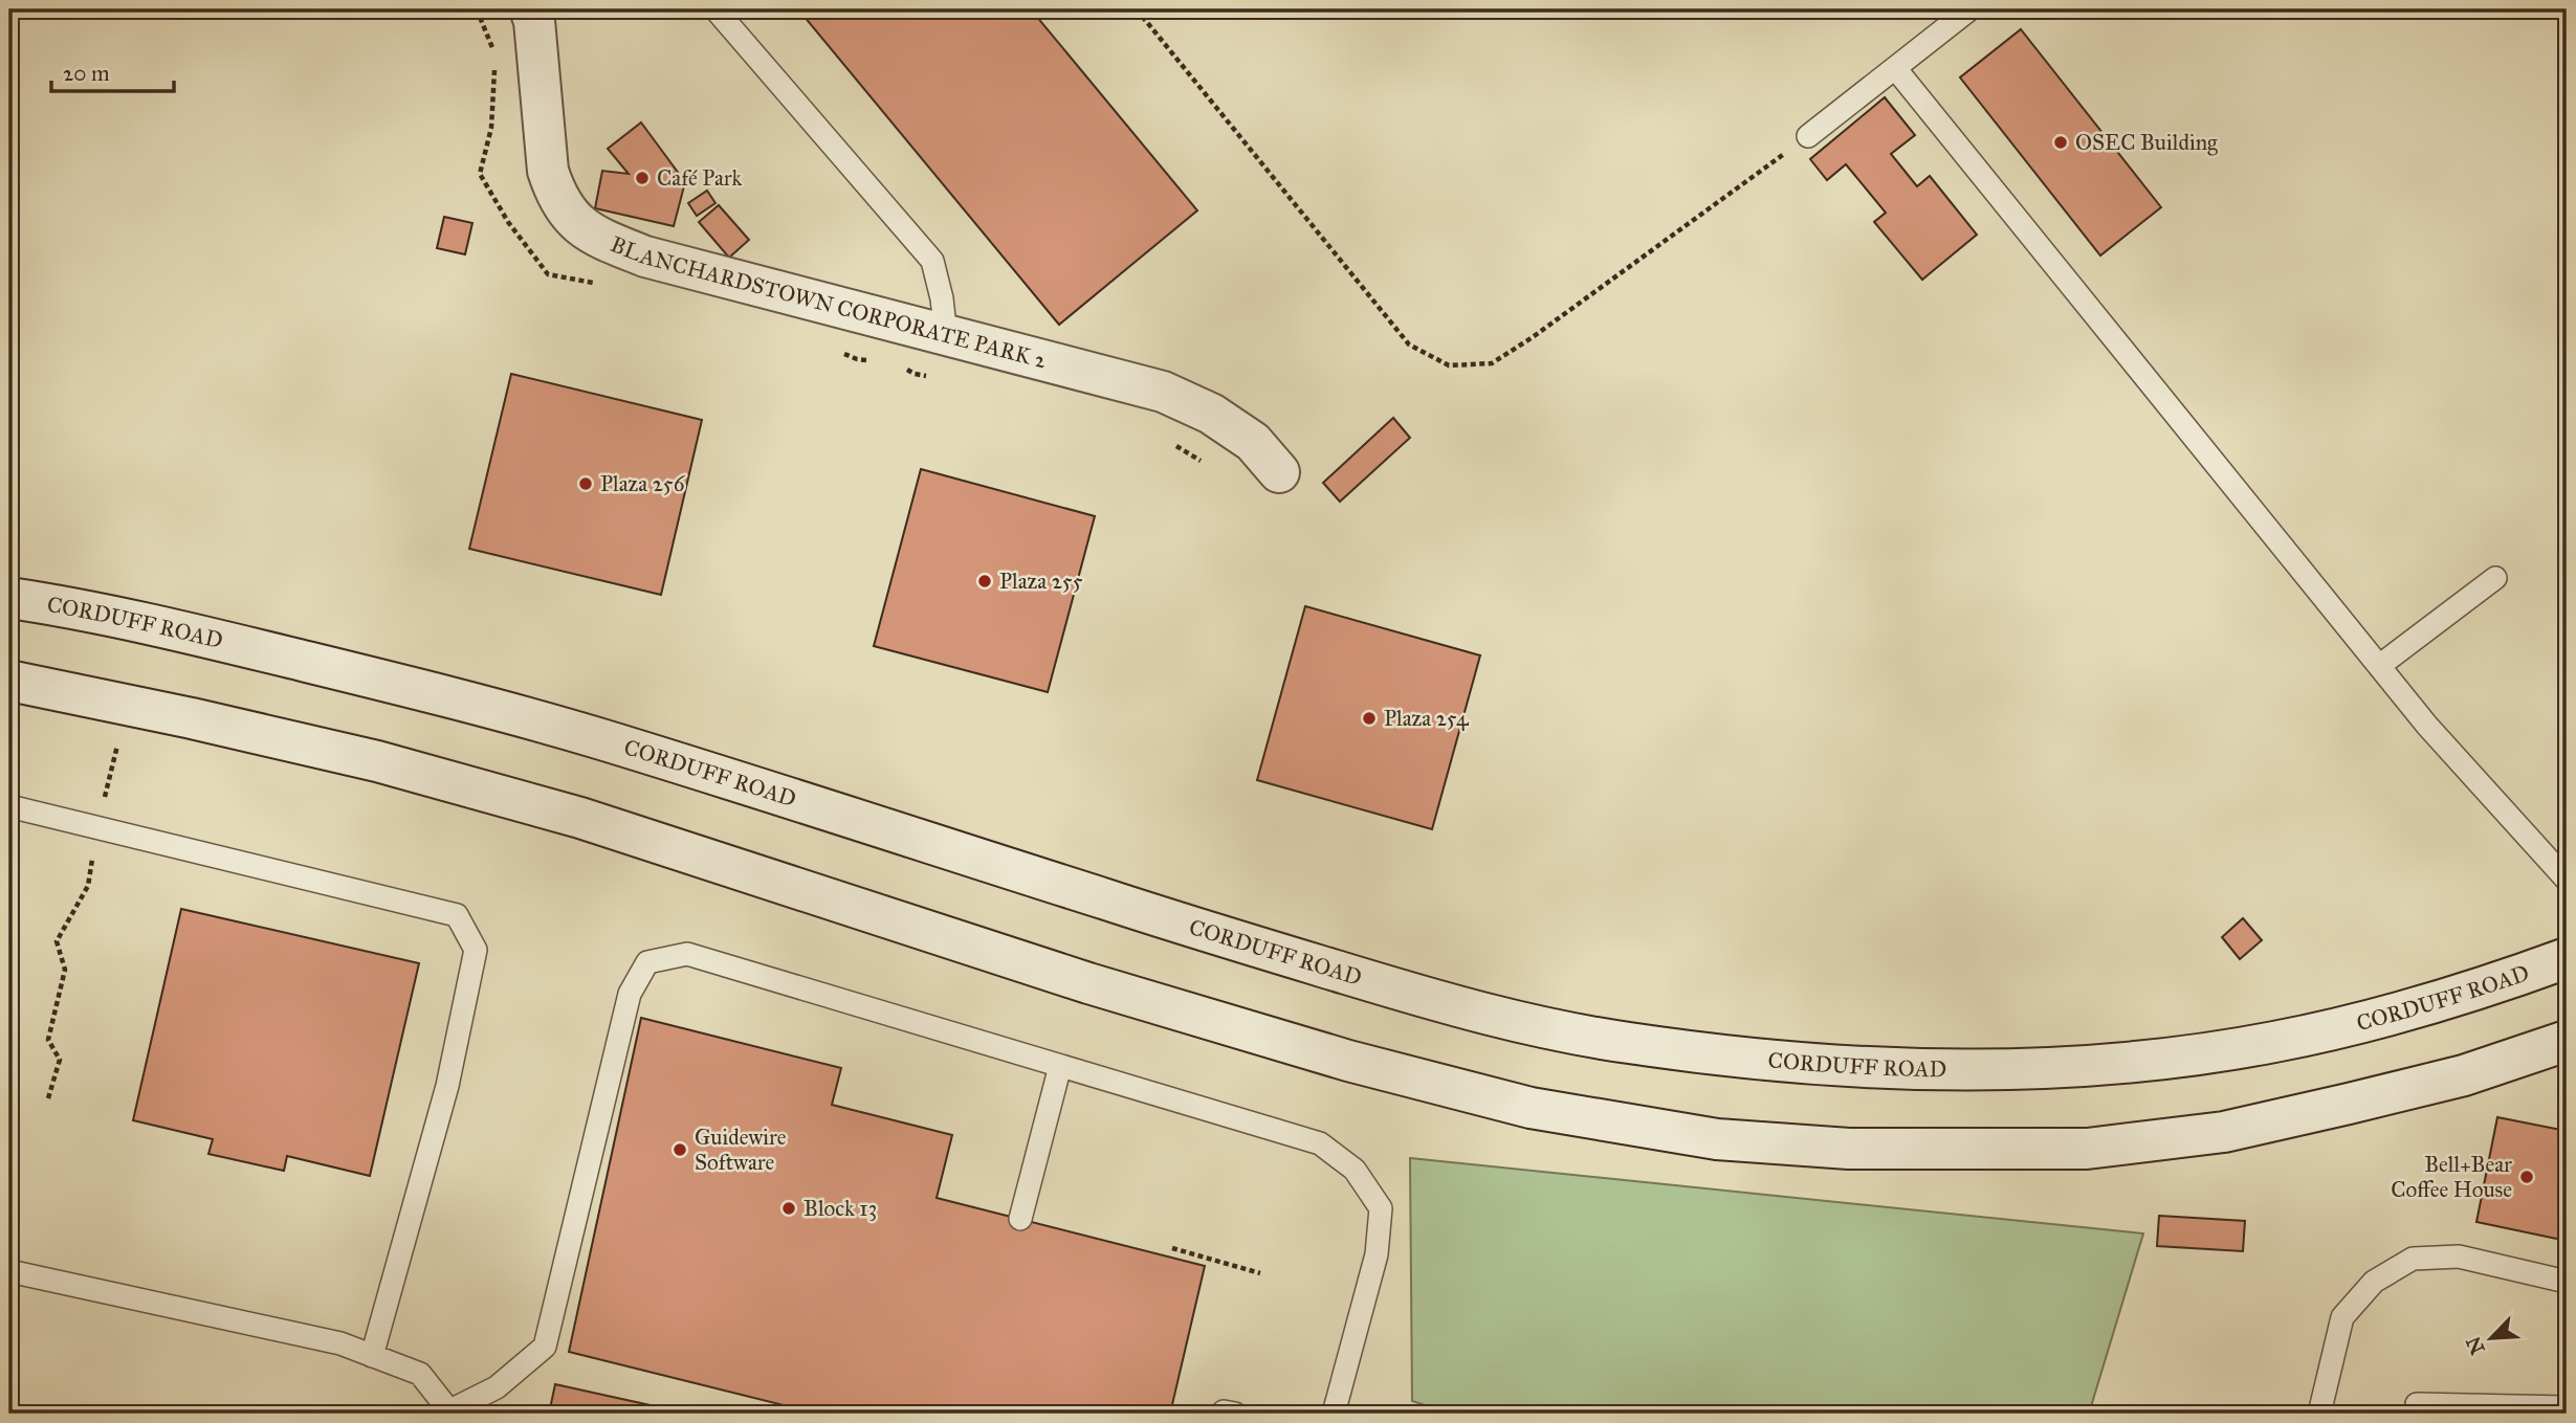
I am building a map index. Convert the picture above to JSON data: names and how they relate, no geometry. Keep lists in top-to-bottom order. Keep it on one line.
{"streets":{"street":["BLANCHARDSTOWN CORPORATE PARK 2","CORDUFF ROAD"]},"places":["OSEC Building","Café Park","Plaza 256","Plaza 255","Plaza 254","Guidewire Software","Bell+Bear Coffee House","Block 13"],"scale_bar":"20 m","north":"bottom left"}
